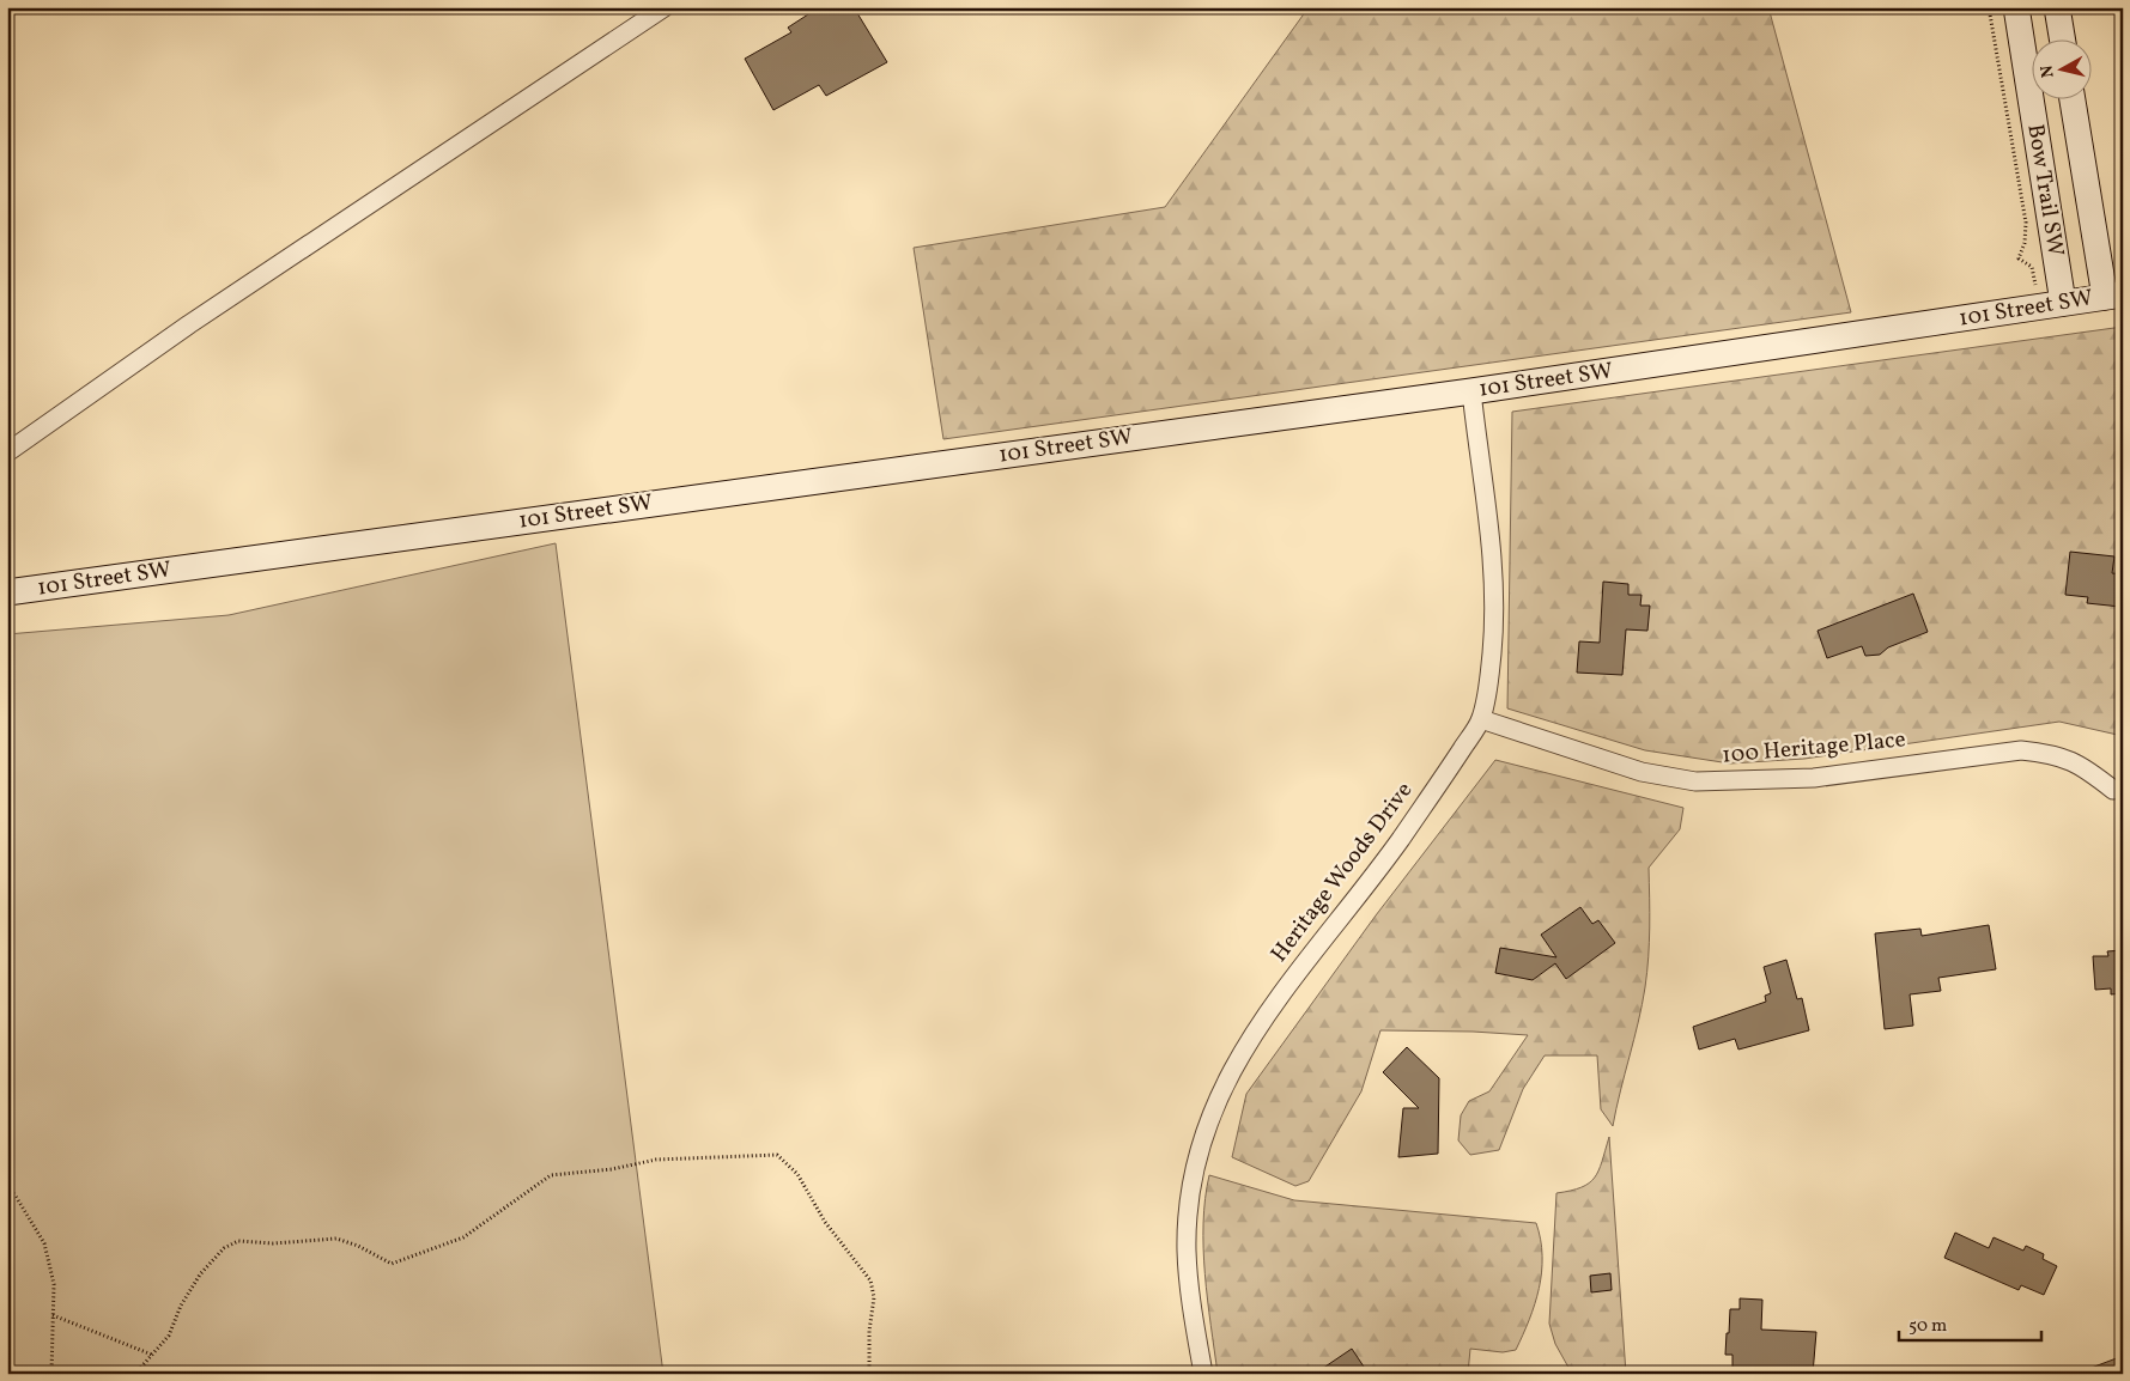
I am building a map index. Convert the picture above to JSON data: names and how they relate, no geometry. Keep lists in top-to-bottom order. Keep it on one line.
{"streets":{"street":["Bow Trail SW","101 Street SW","100 Heritage Place","Heritage Woods Drive"]},"crossings":[["Bow Trail SW","101 Street SW"],["101 Street SW","Heritage Woods Drive"],["100 Heritage Place","Heritage Woods Drive"]],"scale_bar":"50 m","north":"left"}
